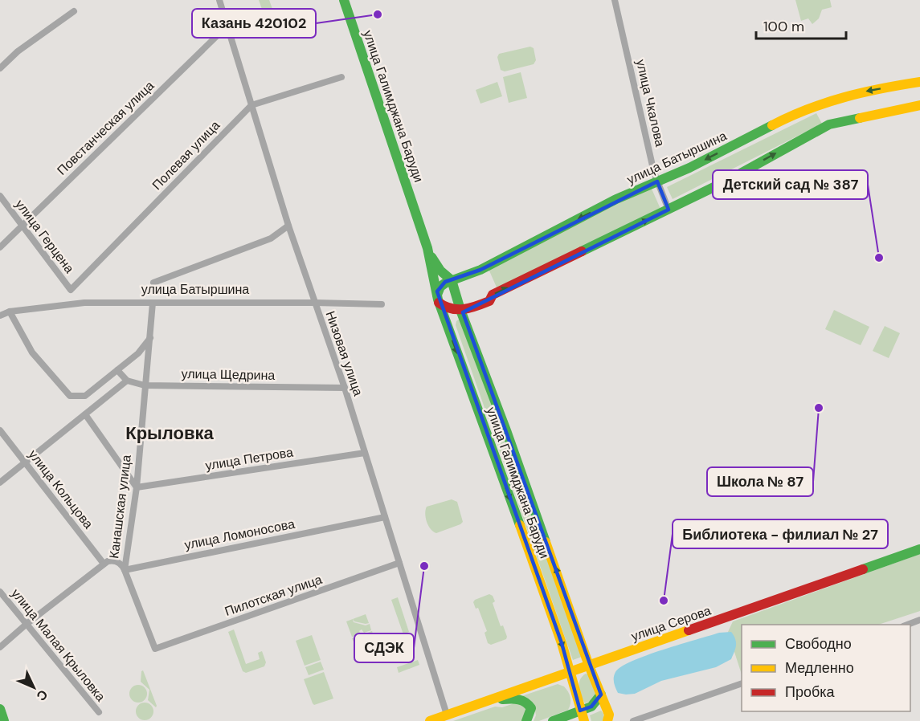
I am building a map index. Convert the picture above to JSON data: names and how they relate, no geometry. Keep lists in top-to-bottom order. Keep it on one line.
{"streets":{"street":["улица Чкалова","улица Галимджана Баруди","Повстанческая улица","Полевая улица","улица Батыршина","улица Герцена","Низовая улица","улица Щедрина","улица Петрова","улица Кольцова","Канашская улица","улица Ломоносова","Пилотская улица","улица Серова","улица Малая Крыловка"]},"crossings":[["улица Чкалова","улица Батыршина"],["улица Галимджана Баруди","улица Батыршина"],["улица Галимджана Баруди","улица Серова"],["Повстанческая улица","улица Герцена"],["Повстанческая улица","Низовая улица"],["Полевая улица","улица Герцена"],["Полевая улица","Низовая улица"],["улица Батыршина","Низовая улица"],["улица Батыршина","Канашская улица"],["Низовая улица","улица Щедрина"],["Низовая улица","улица Петрова"],["Низовая улица","улица Ломоносова"],["Низовая улица","Пилотская улица"],["Низовая улица","улица Серова"],["улица Щедрина","Канашская улица"],["улица Петрова","Канашская улица"],["Канашская улица","улица Ломоносова"],["Канашская улица","Пилотская улица"],["улица Ломоносова","Пилотская улица"]],"districts":["Крыловка"],"places":["Казань 420102","Детский сад № 387","Школа № 87","СДЭК","Библиотека - филиал № 27"],"legend":["Свободно","Медленно","Пробка"],"scale_bar":"100 m","north":"bottom right"}
